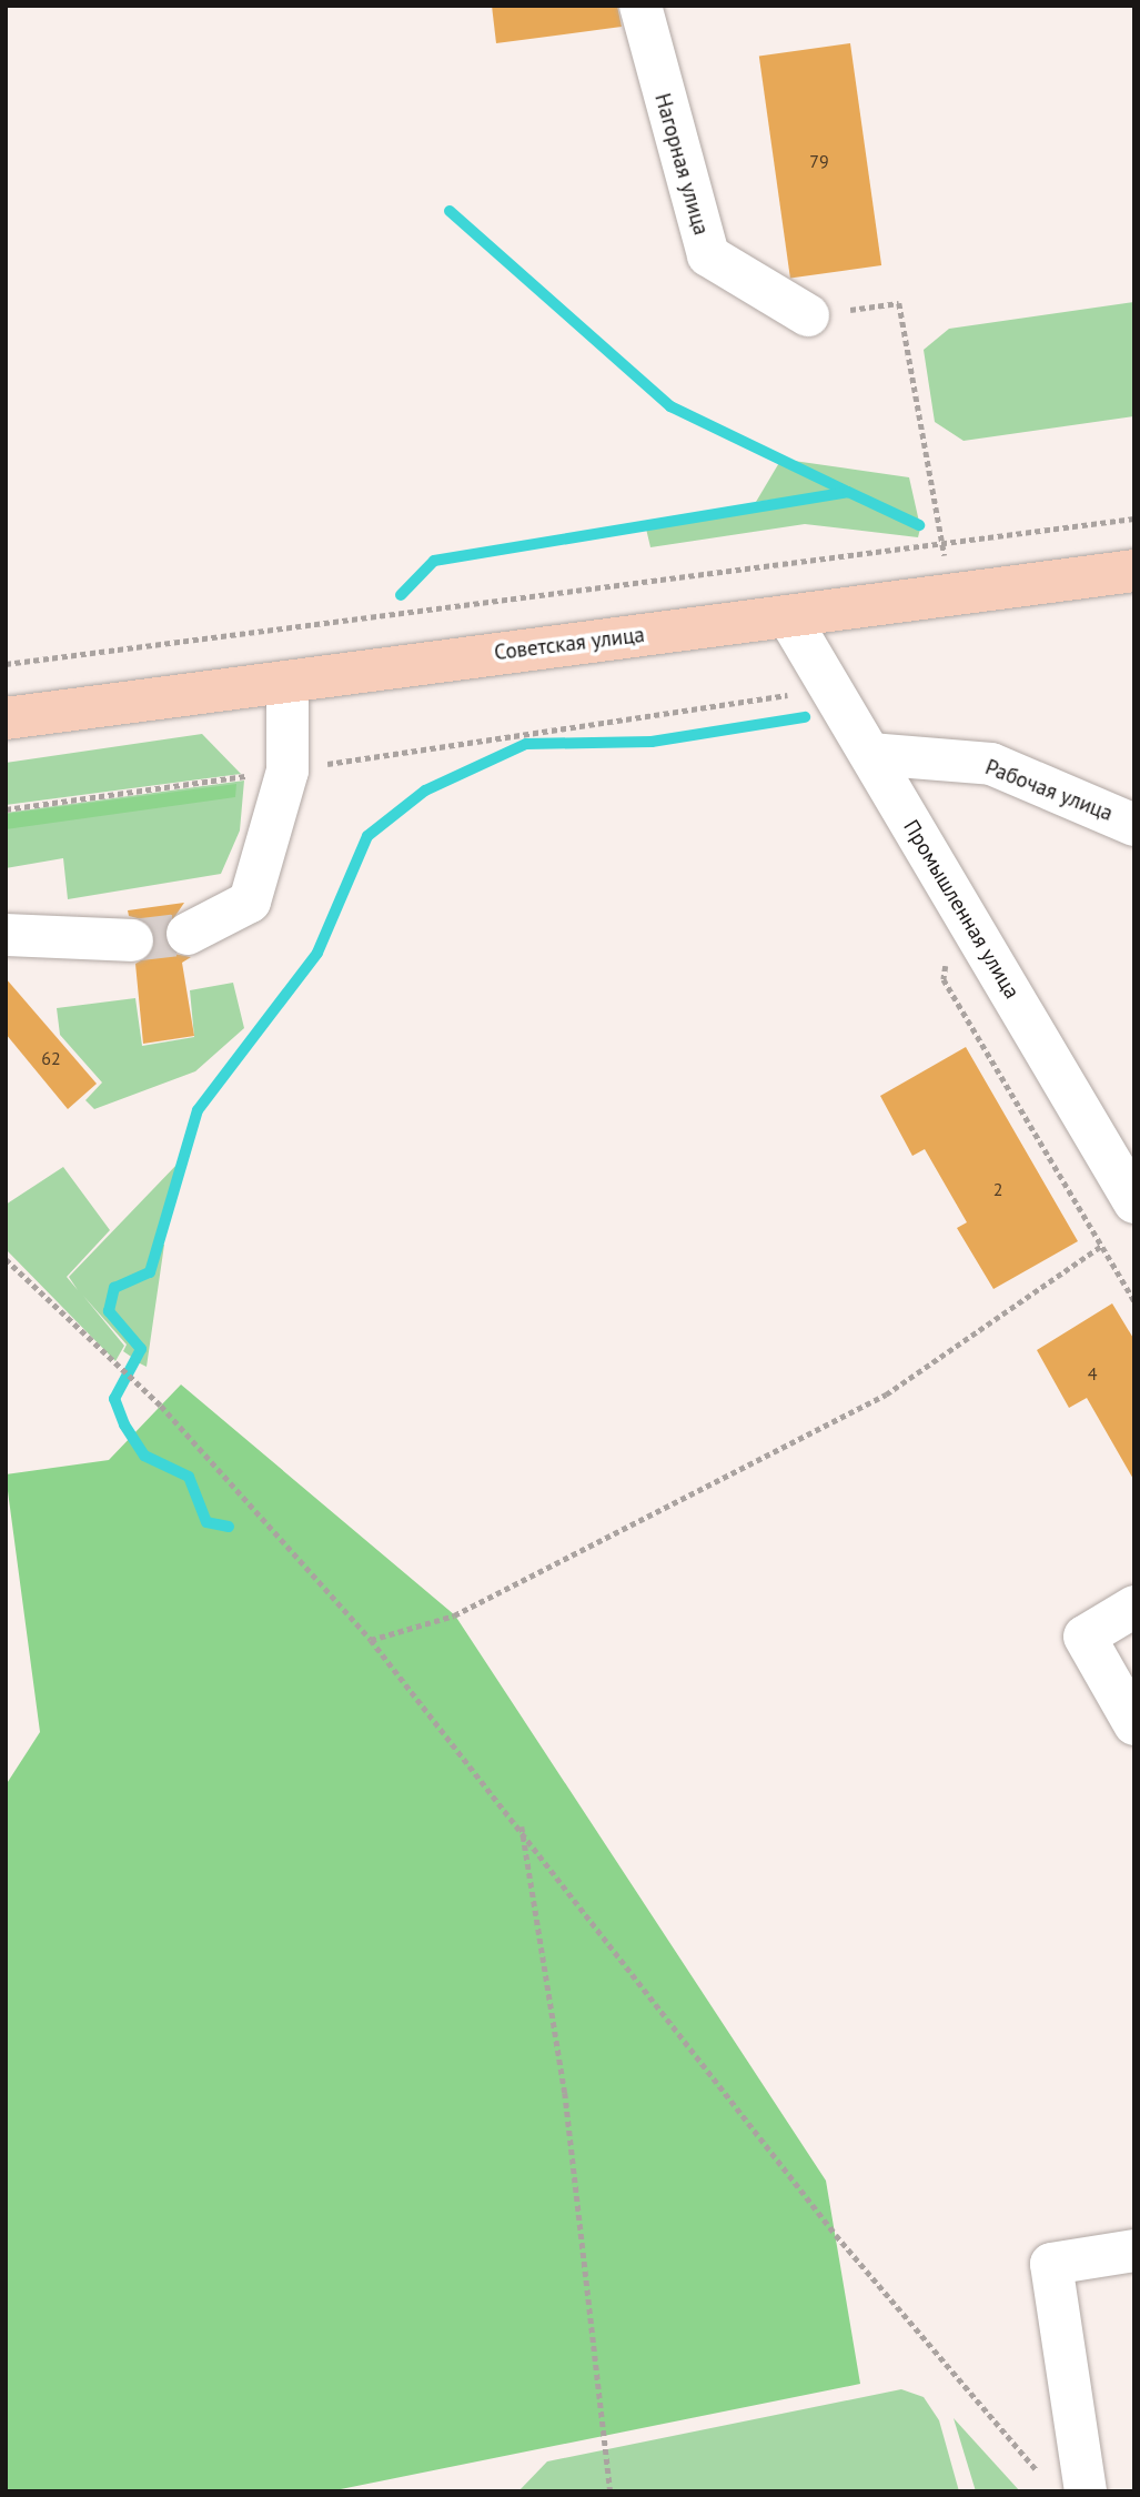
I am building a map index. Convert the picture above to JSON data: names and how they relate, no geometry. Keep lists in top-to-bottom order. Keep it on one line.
{"streets":{"main road":["Советская улица"],"street":["Нагорная улица","Рабочая улица","Промышленная улица"]},"crossings":[["Советская улица","Промышленная улица"],["Рабочая улица","Промышленная улица"]],"house_numbers":["79","62","2","4"]}
